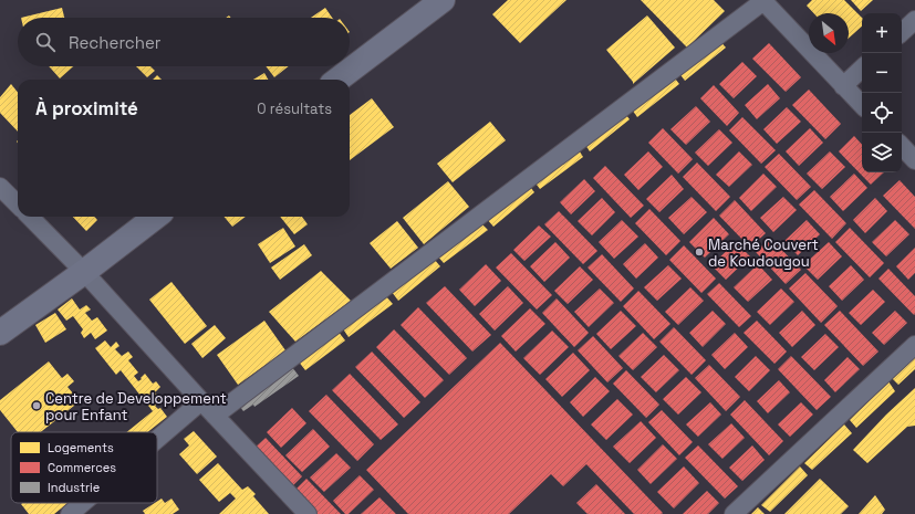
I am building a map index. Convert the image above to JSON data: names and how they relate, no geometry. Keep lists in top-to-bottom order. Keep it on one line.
{"places":["Marché Couvert de Koudougou","Centre de Developpement pour Enfant"],"legend":["Logements","Commerces","Industrie"],"north":"bottom right","page":{"map_buttons":["+","−"],"search":"Rechercher","heading":["À proximité","0 résultats"]}}
